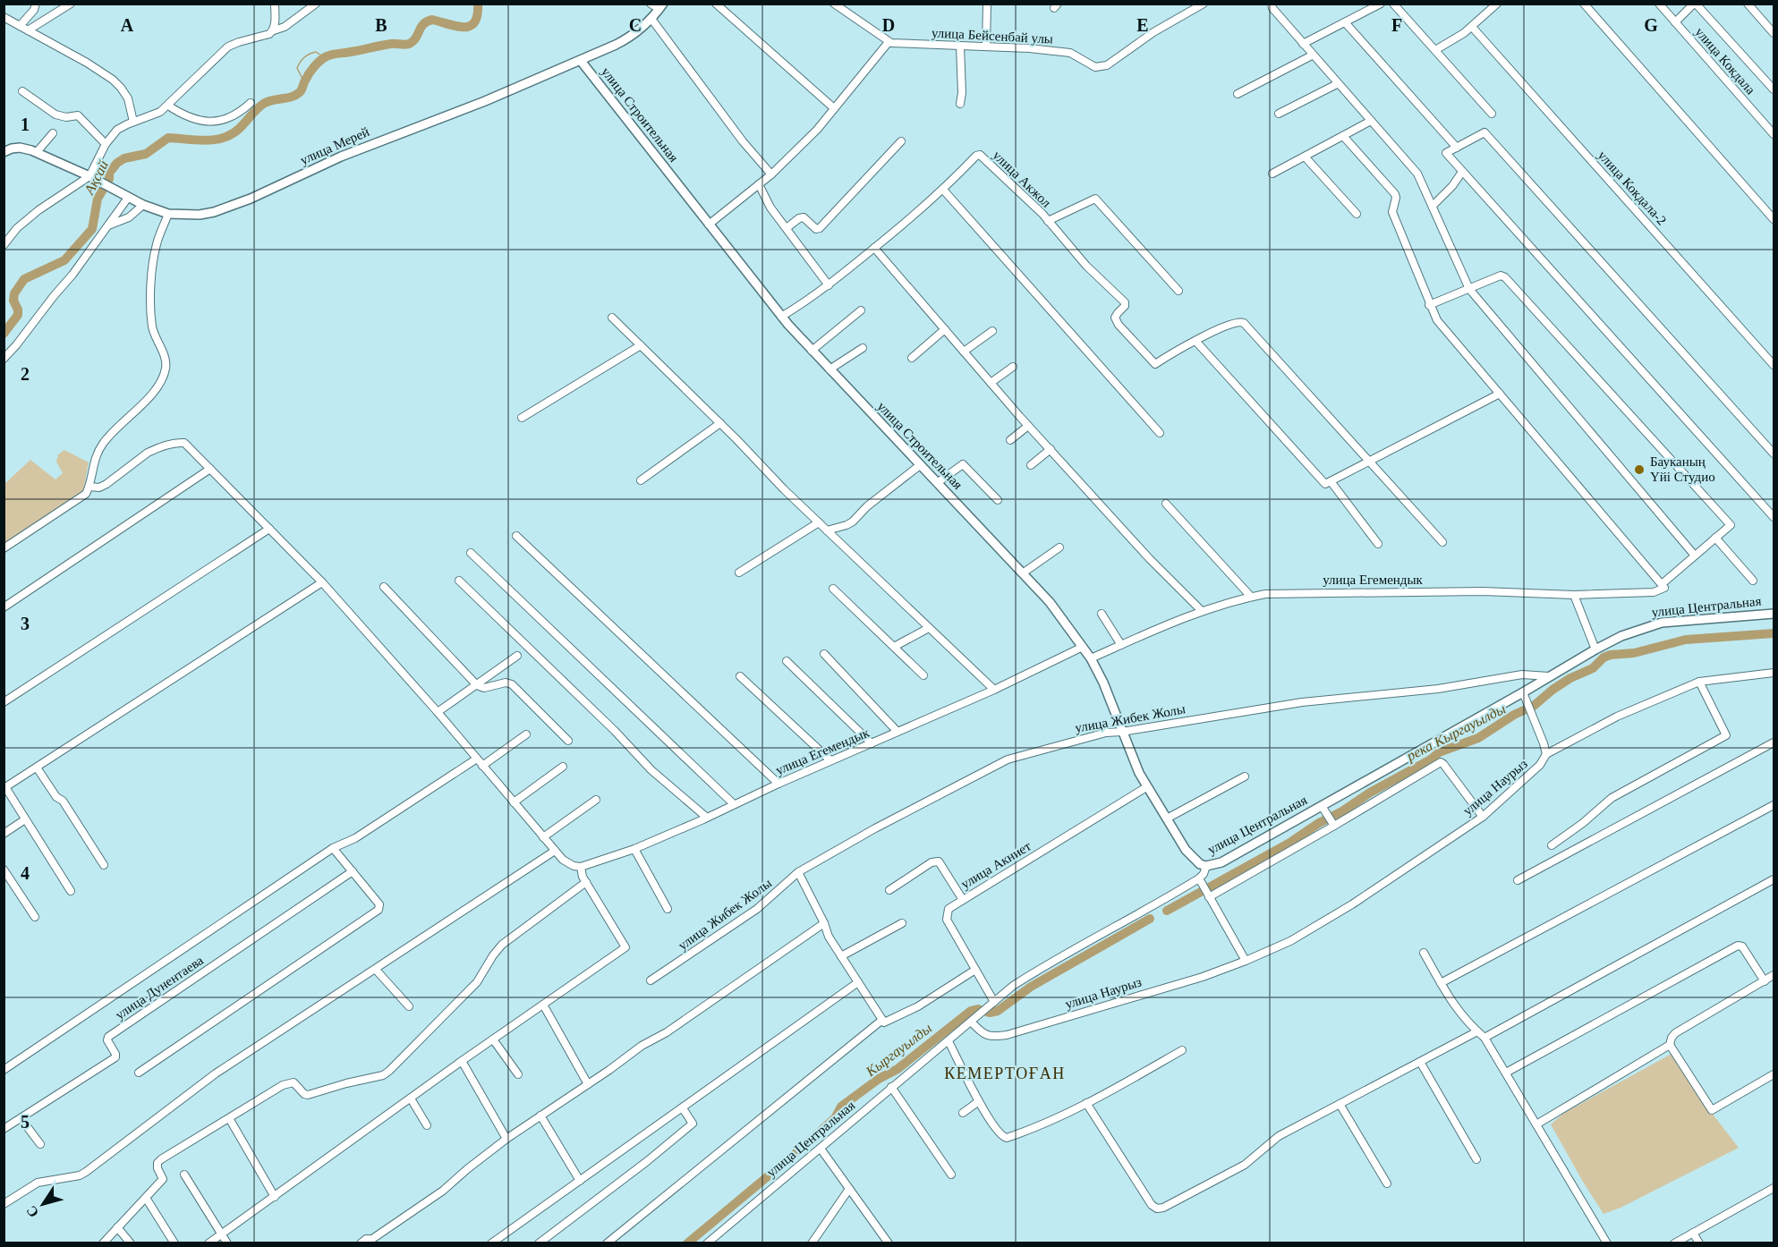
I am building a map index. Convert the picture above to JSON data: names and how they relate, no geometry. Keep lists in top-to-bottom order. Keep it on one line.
{"streets":{"main road":["улица Строительная","улица Мерей","улица Центральная"],"street":["улица Бейсенбай улы","улица Кокдала","улица Акжол","улица Кокдала-2","улица Егемендык","улица Жибек Жолы","улица Наурыз","улица Акниет","улица Дунентаева"]},"crossings":[["улица Строительная","улица Мерей"],["улица Строительная","улица Акжол"],["улица Строительная","улица Егемендык"],["улица Строительная","улица Центральная"],["улица Строительная","улица Жибек Жолы"],["улица Строительная","улица Акниет"],["улица Центральная","улица Жибек Жолы"],["улица Центральная","улица Наурыз"],["улица Центральная","улица Акниет"]],"districts":["КЕМЕРТОҒАН"],"water":["Ақсай","река Кыргауылды","Кыргауылды"],"places":["Бауканың Үйі Студио"],"north":"bottom left","grid":{"columns":["A","B","C","D","E","F","G"],"rows":["1","2","3","4","5"]}}
